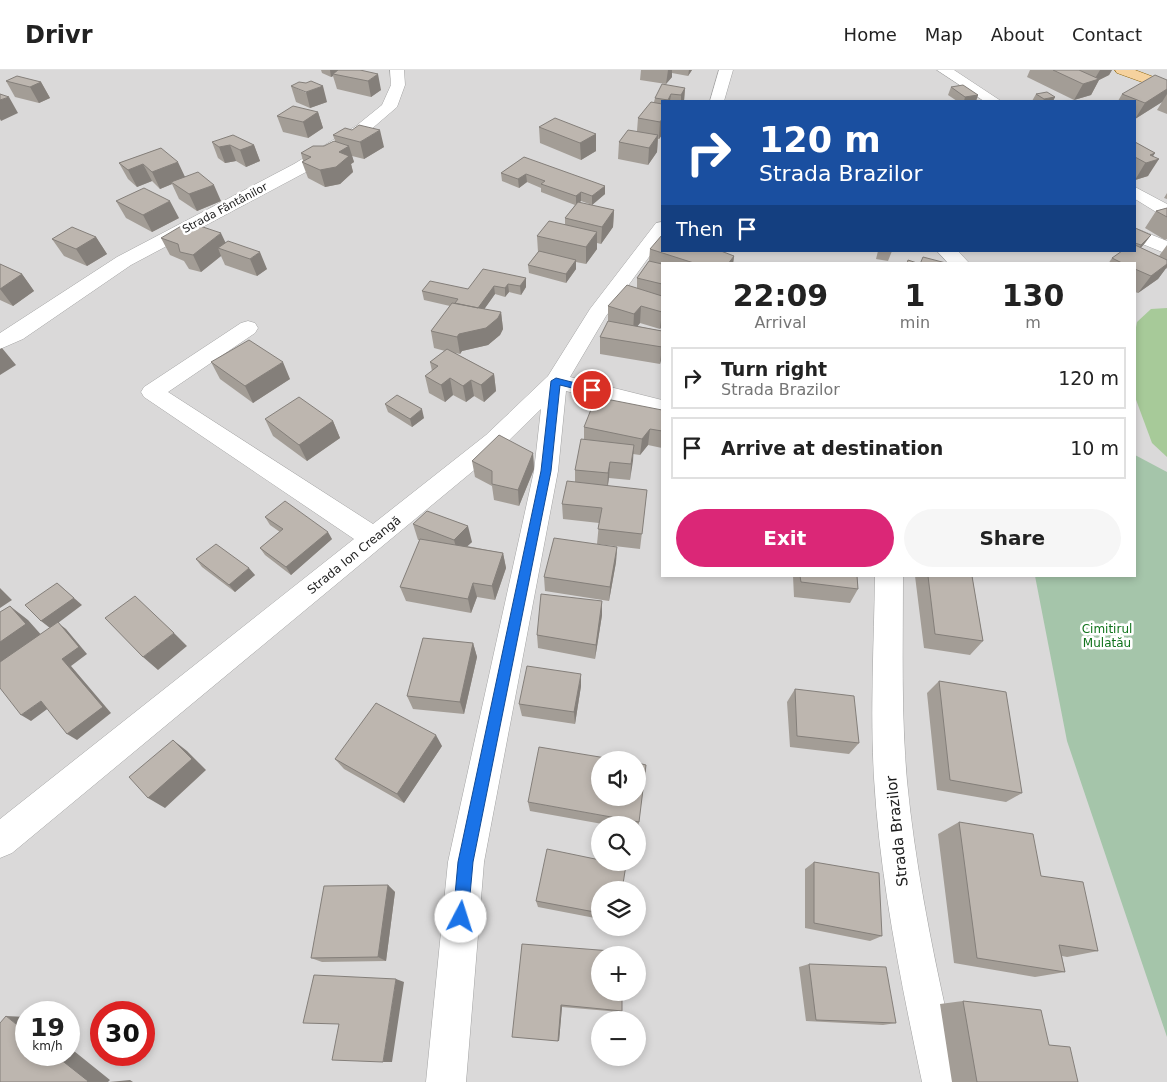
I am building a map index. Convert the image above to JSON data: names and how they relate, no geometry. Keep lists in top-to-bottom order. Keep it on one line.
{"streets":{"street":["Strada Fântânilor","Strada Ion Creangă","Strada Brazilor"]},"parks":["Cimitirul Mulatău"],"page":{"header":"Drivr","nav":["Home","Map","About","Contact"],"turn":["120 m","Strada Brazilor"],"then":"Then","eta":["22:09","Arrival","1","min","130","m"],"list":[{"name":"Turn right","note":"Strada Brazilor","value":"120 m"},{"name":"Arrive at destination","value":"10 m"}],"buttons":["Exit","Share"],"map_buttons":["+","−"],"speed":"19 km/h","limit":"30"}}
